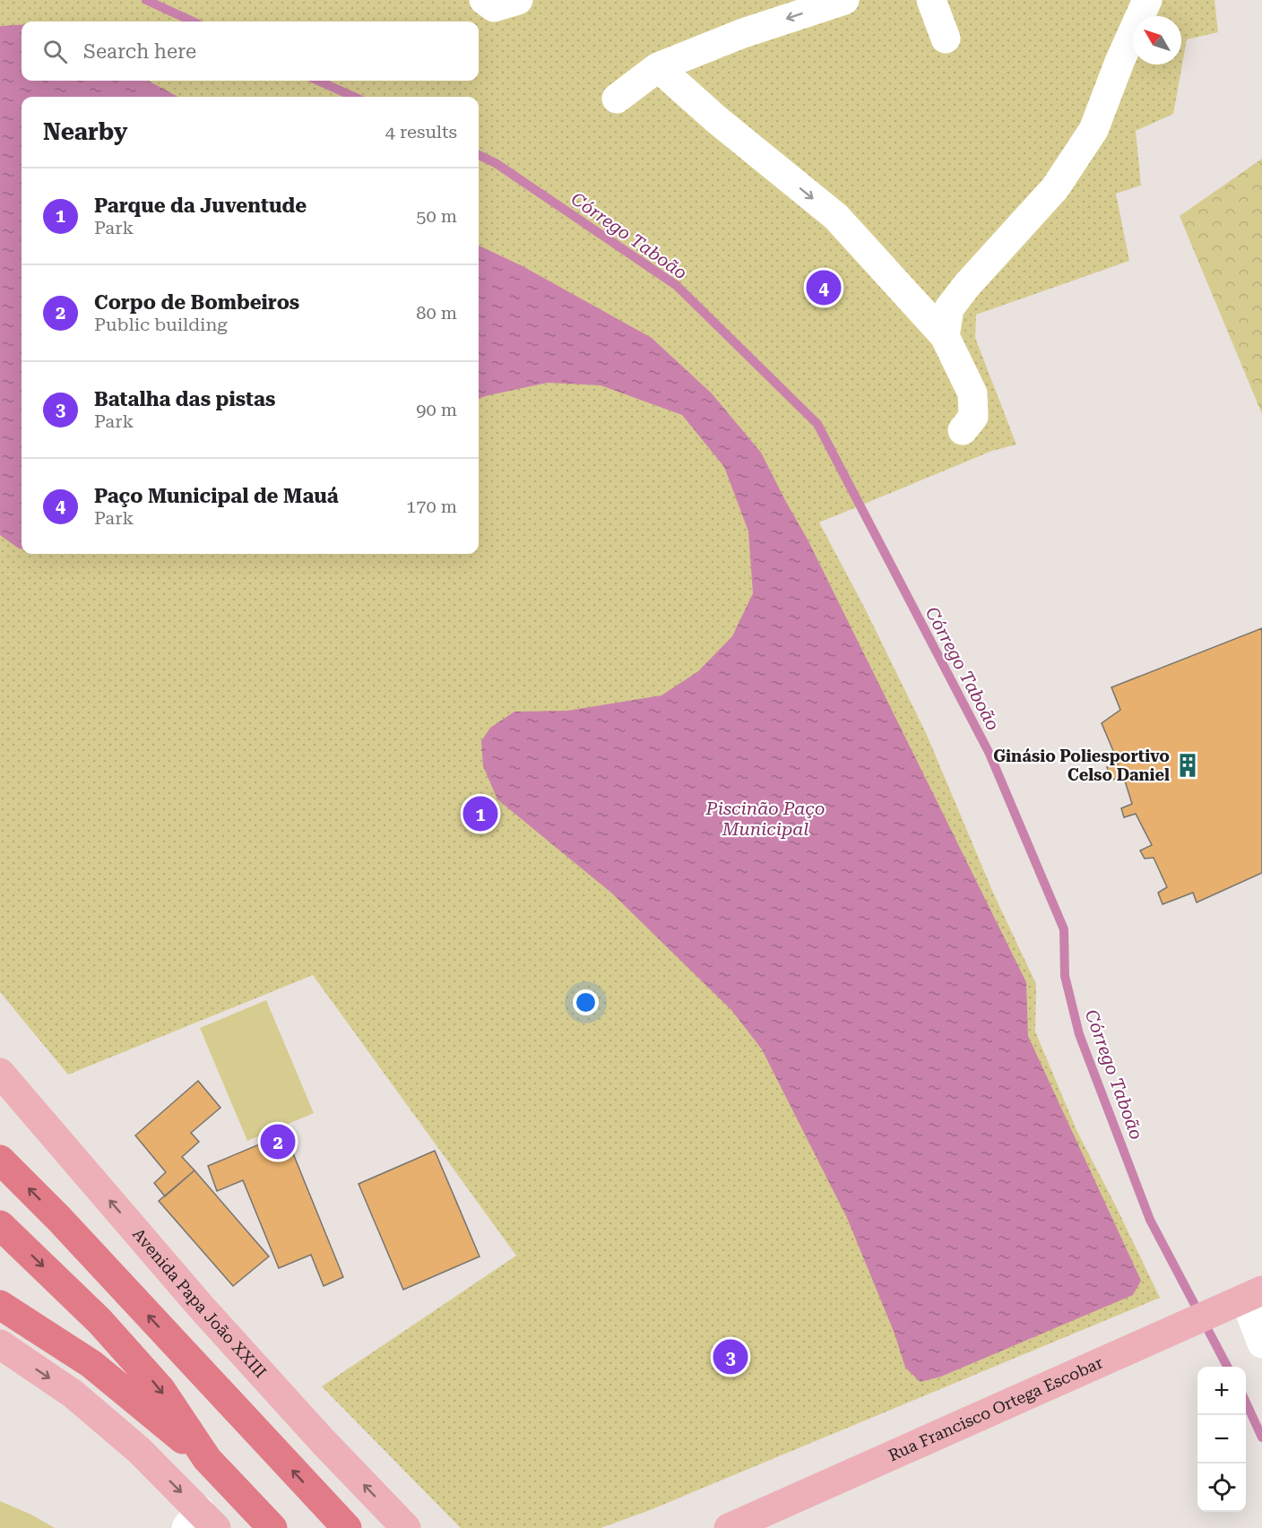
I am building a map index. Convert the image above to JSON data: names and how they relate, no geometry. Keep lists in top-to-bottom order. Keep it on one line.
{"streets":{"main road":["Avenida Papa João XXIII","Rua Francisco Ortega Escobar"]},"water":["Córrego Taboão","Piscinão Paço Municipal"],"places":{"building":["Ginásio Poliesportivo Celso Daniel"]},"north":"top left","page":{"search":"Search here","heading":["Nearby","4 results"],"list":[{"mark":"1","name":"Parque da Juventude","note":"Park","value":"50 m"},{"mark":"2","name":"Corpo de Bombeiros","note":"Public building","value":"80 m"},{"mark":"3","name":"Batalha das pistas","note":"Park","value":"90 m"},{"mark":"4","name":"Paço Municipal de Mauá","note":"Park","value":"170 m"}],"pins":["4","1","2","3"],"map_buttons":["+","−"]}}
